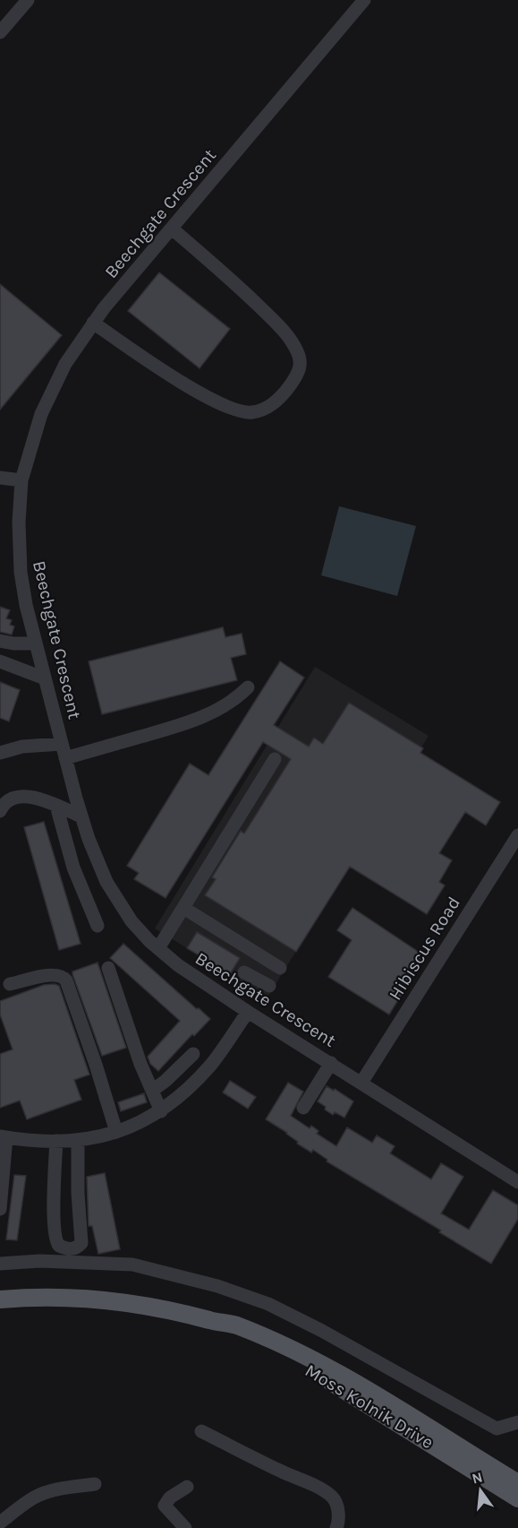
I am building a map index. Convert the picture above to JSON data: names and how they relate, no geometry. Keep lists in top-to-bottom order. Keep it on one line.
{"streets":{"main road":["Moss Kolnik Drive"],"street":["Beechgate Crescent","Hibiscus Road"]},"crossings":[["Beechgate Crescent","Hibiscus Road"]],"north":"top"}
